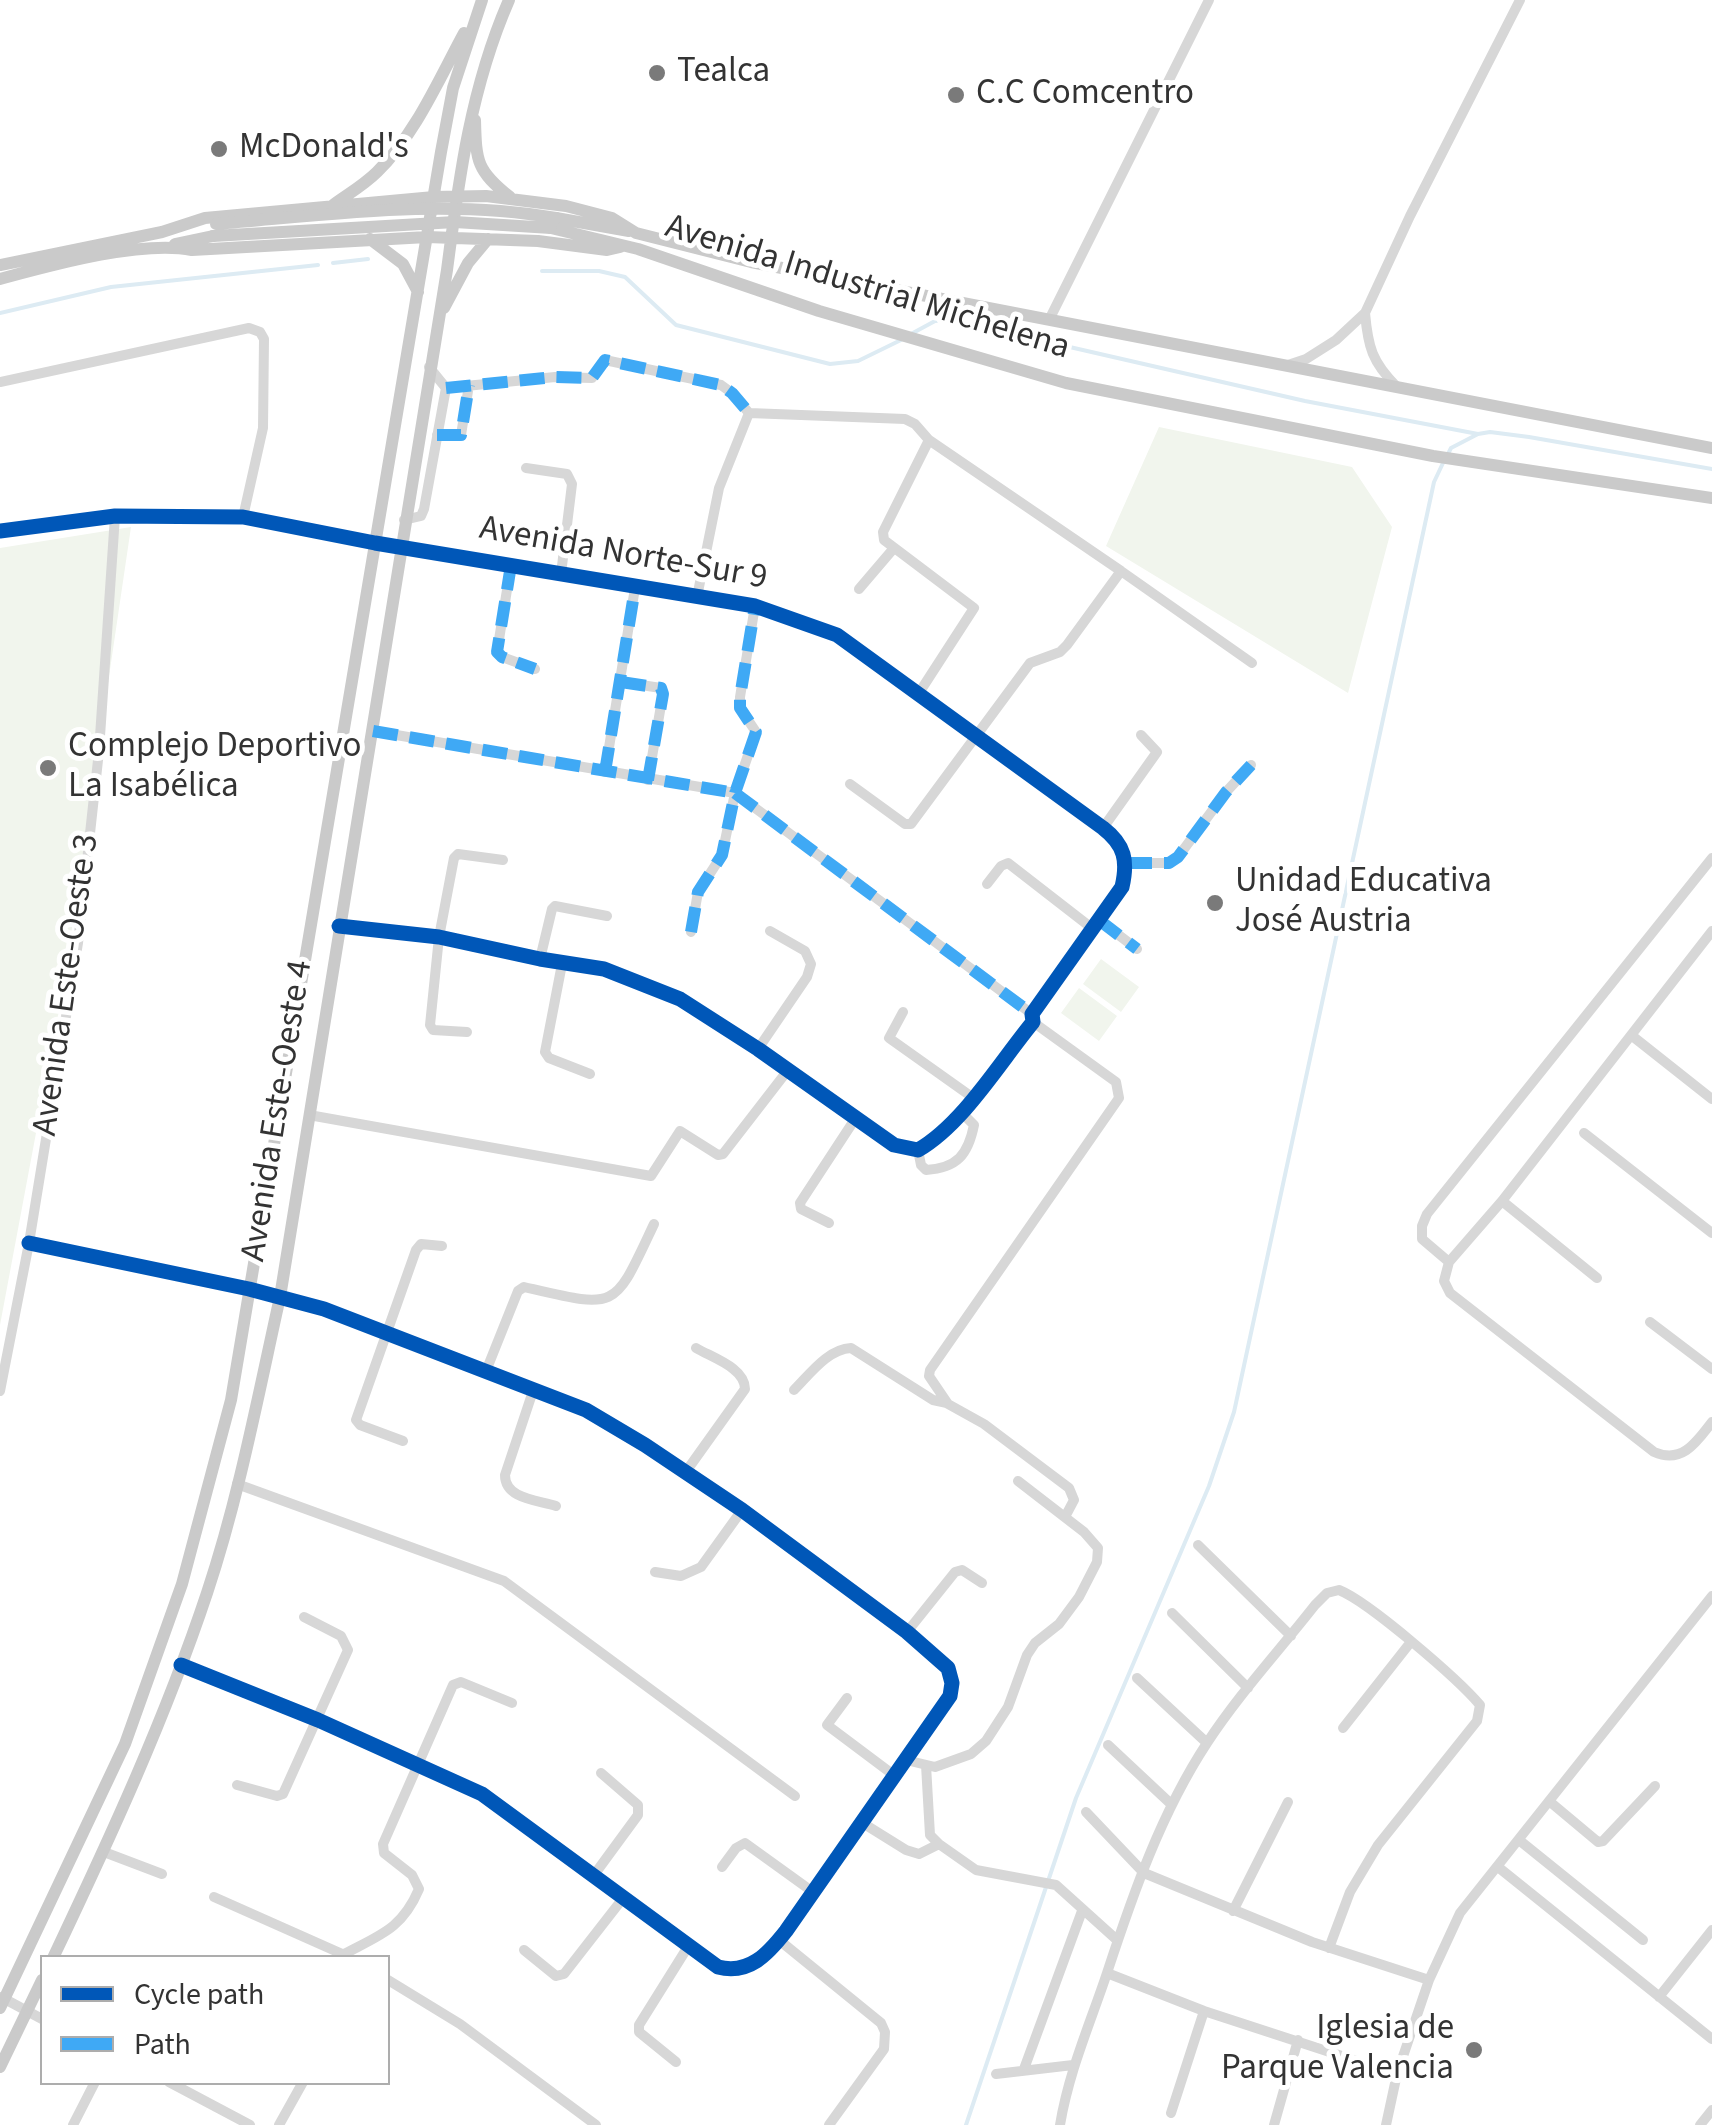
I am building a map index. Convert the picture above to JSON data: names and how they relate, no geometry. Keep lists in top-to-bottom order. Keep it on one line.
{"streets":{"main road":["Avenida Industrial Michelena","Avenida Este-Oeste 4"],"street":["Avenida Norte-Sur 9","Avenida Este-Oeste 3"]},"crossings":[["Avenida Industrial Michelena","Avenida Este-Oeste 4"],["Avenida Norte-Sur 9","Avenida Este-Oeste 3"],["Avenida Norte-Sur 9","Avenida Este-Oeste 4"]],"places":["Tealca","C.C Comcentro","McDonald's","Complejo Deportivo La Isabélica","Unidad Educativa José Austria","Iglesia de Parque Valencia"],"legend":["Cycle path","Path"]}
